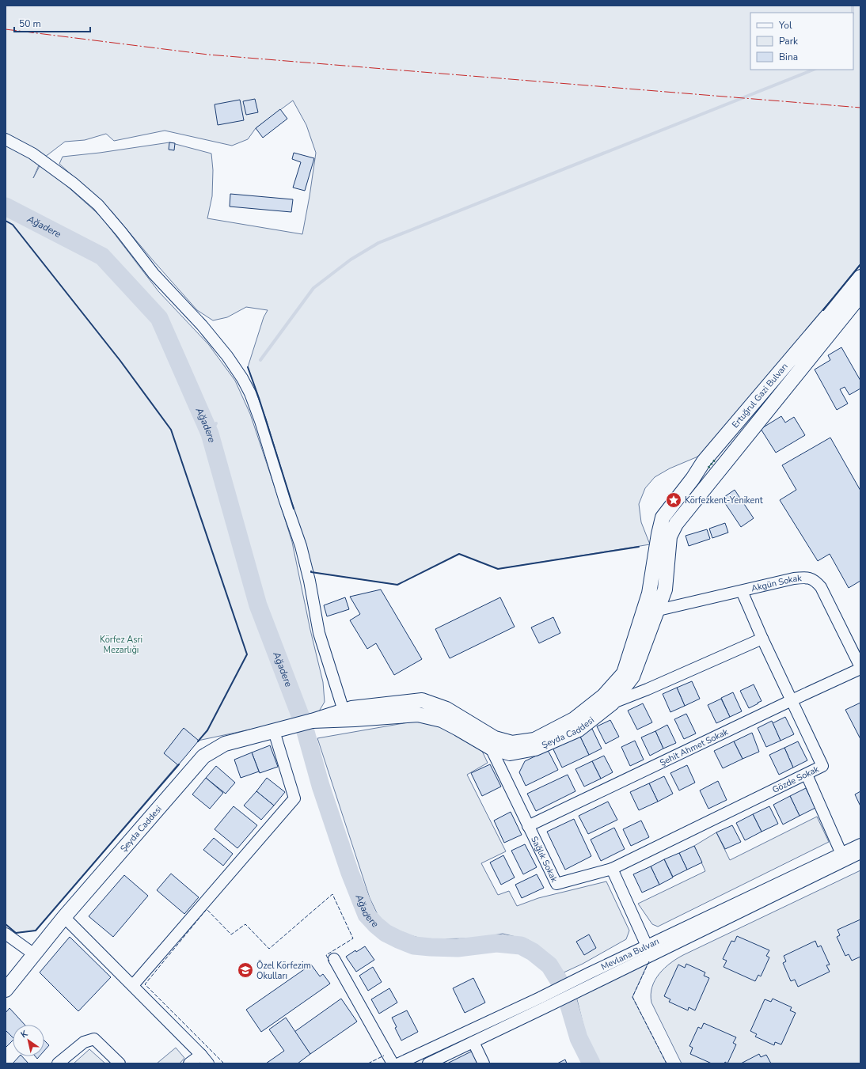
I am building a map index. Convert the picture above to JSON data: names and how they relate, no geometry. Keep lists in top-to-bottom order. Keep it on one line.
{"streets":{"main road":["Ertuğrul Gazi Bulvarı","Şeyda Caddesi"],"street":["Akgün Sokak","Şehit Ahmet Sokak","Gözde Sokak","Sağlık Sokak","Mevlana Bulvarı"]},"crossings":[["Ertuğrul Gazi Bulvarı","Şeyda Caddesi"],["Akgün Sokak","Şeyda Caddesi"],["Akgün Sokak","Şehit Ahmet Sokak"],["Akgün Sokak","Gözde Sokak"],["Şeyda Caddesi","Sağlık Sokak"],["Şehit Ahmet Sokak","Gözde Sokak"],["Şehit Ahmet Sokak","Sağlık Sokak"],["Gözde Sokak","Sağlık Sokak"]],"water":["Ağadere"],"parks":["Körfez Asri Mezarlığı"],"places":{"place":["Körfezkent-Yenikent"],"school or university":["Özel Körfezim Okulları"]},"legend":["Yol","Park","Bina"],"scale_bar":"50 m","north":"top left"}
